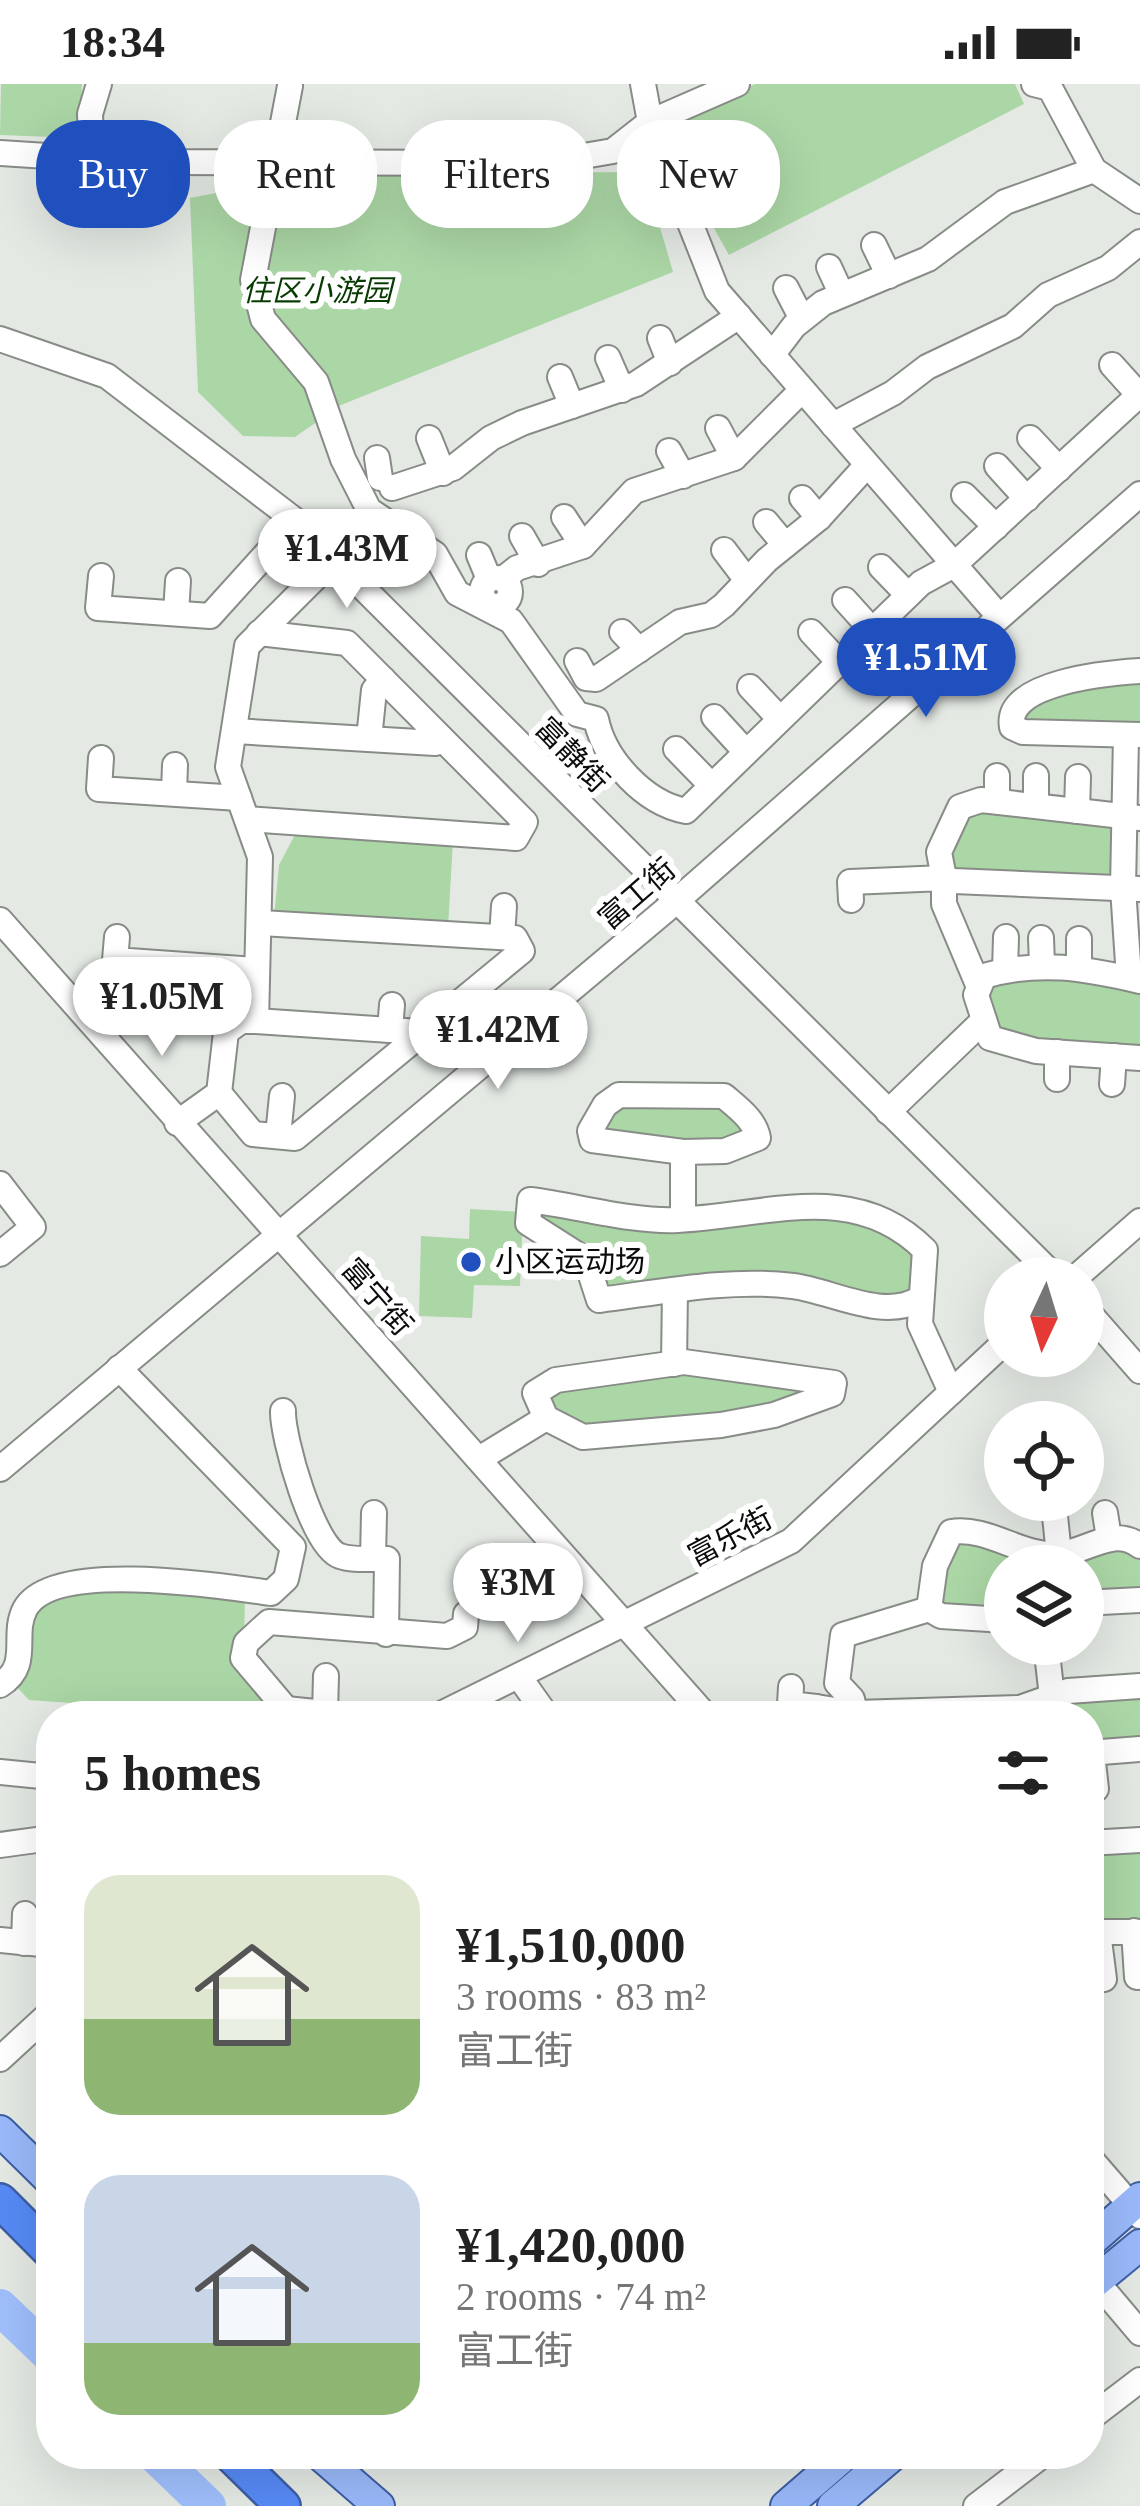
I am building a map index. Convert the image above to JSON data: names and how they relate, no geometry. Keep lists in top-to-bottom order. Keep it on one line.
{"streets":{"street":["富静街","富工街","富宁街","富乐街"]},"crossings":[["富静街","富工街"],["富工街","富宁街"],["富宁街","富乐街"]],"parks":["住区小游园"],"places":["小区运动场"],"north":"bottom","page":{"status":"18:34","chip":["Buy","Rent","Filters","New"],"price":["¥1.43M","¥1.51M","¥1.05M","¥1.42M","¥3M"],"heading":"5 homes","list":[{"name":"¥1,510,000","note":"3 rooms · 83 m² · 富工街"},{"name":"¥1,420,000","note":"2 rooms · 74 m² · 富工街"}]}}
